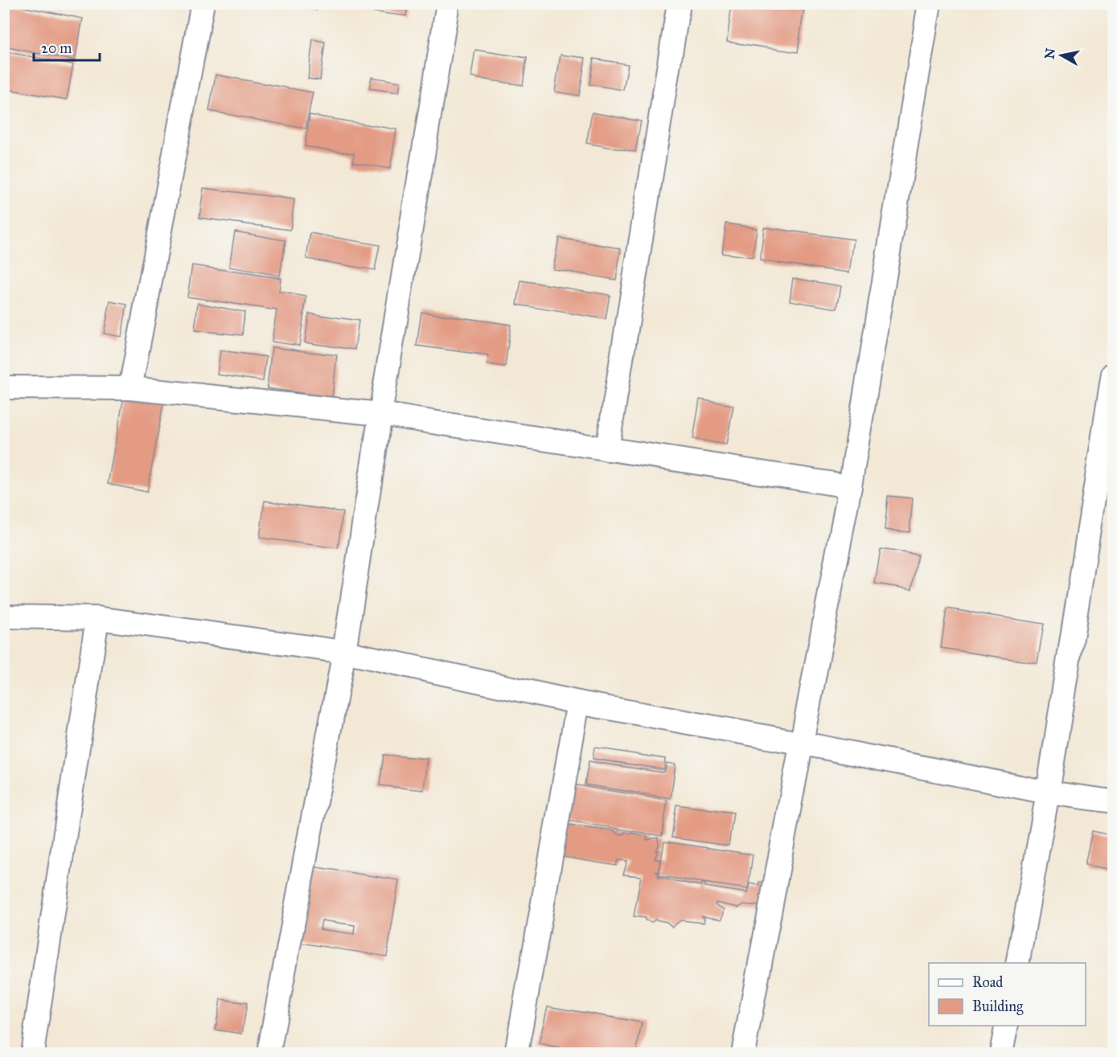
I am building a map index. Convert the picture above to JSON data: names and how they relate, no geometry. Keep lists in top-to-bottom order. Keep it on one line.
{"legend":["Road","Building"],"scale_bar":"20 m","north":"left"}
